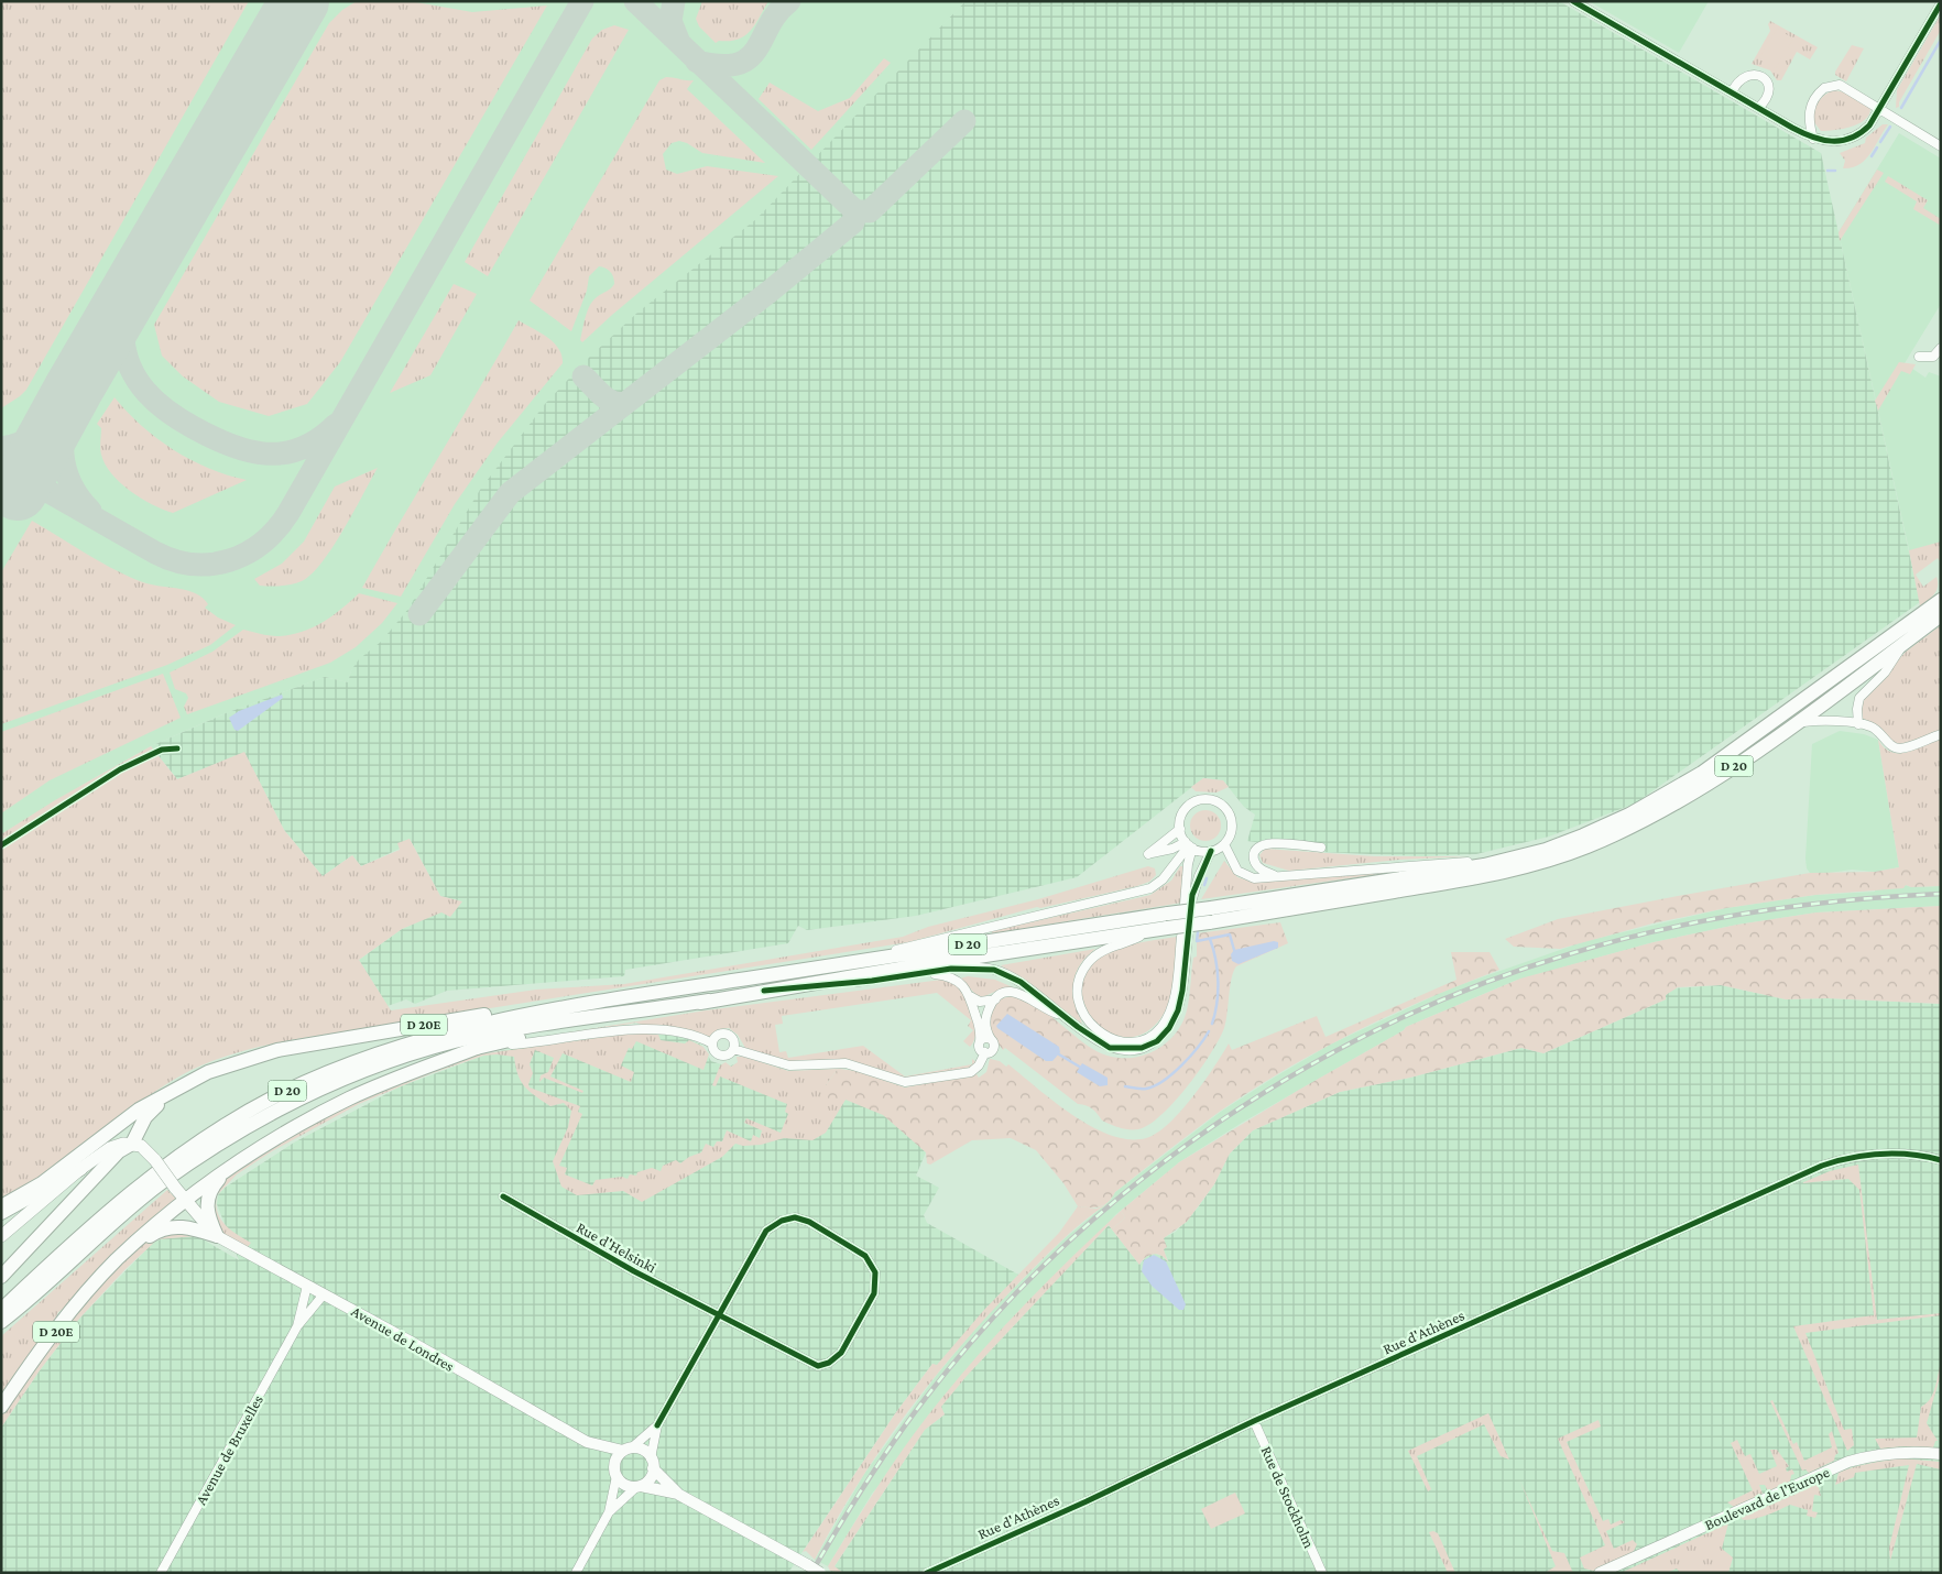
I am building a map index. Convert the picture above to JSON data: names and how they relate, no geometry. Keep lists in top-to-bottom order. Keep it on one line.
{"streets":{"main road":["D 20","D 20E"],"street":["Rue d'Helsinki","Rue d'Athènes","Avenue de Londres","Avenue de Bruxelles","Rue de Stockholm","Boulevard de l'Europe"]},"crossings":[["D 20","D 20E"],["Rue d'Helsinki","Avenue de Londres"],["Rue d'Athènes","Rue de Stockholm"],["Avenue de Londres","Avenue de Bruxelles"]]}
